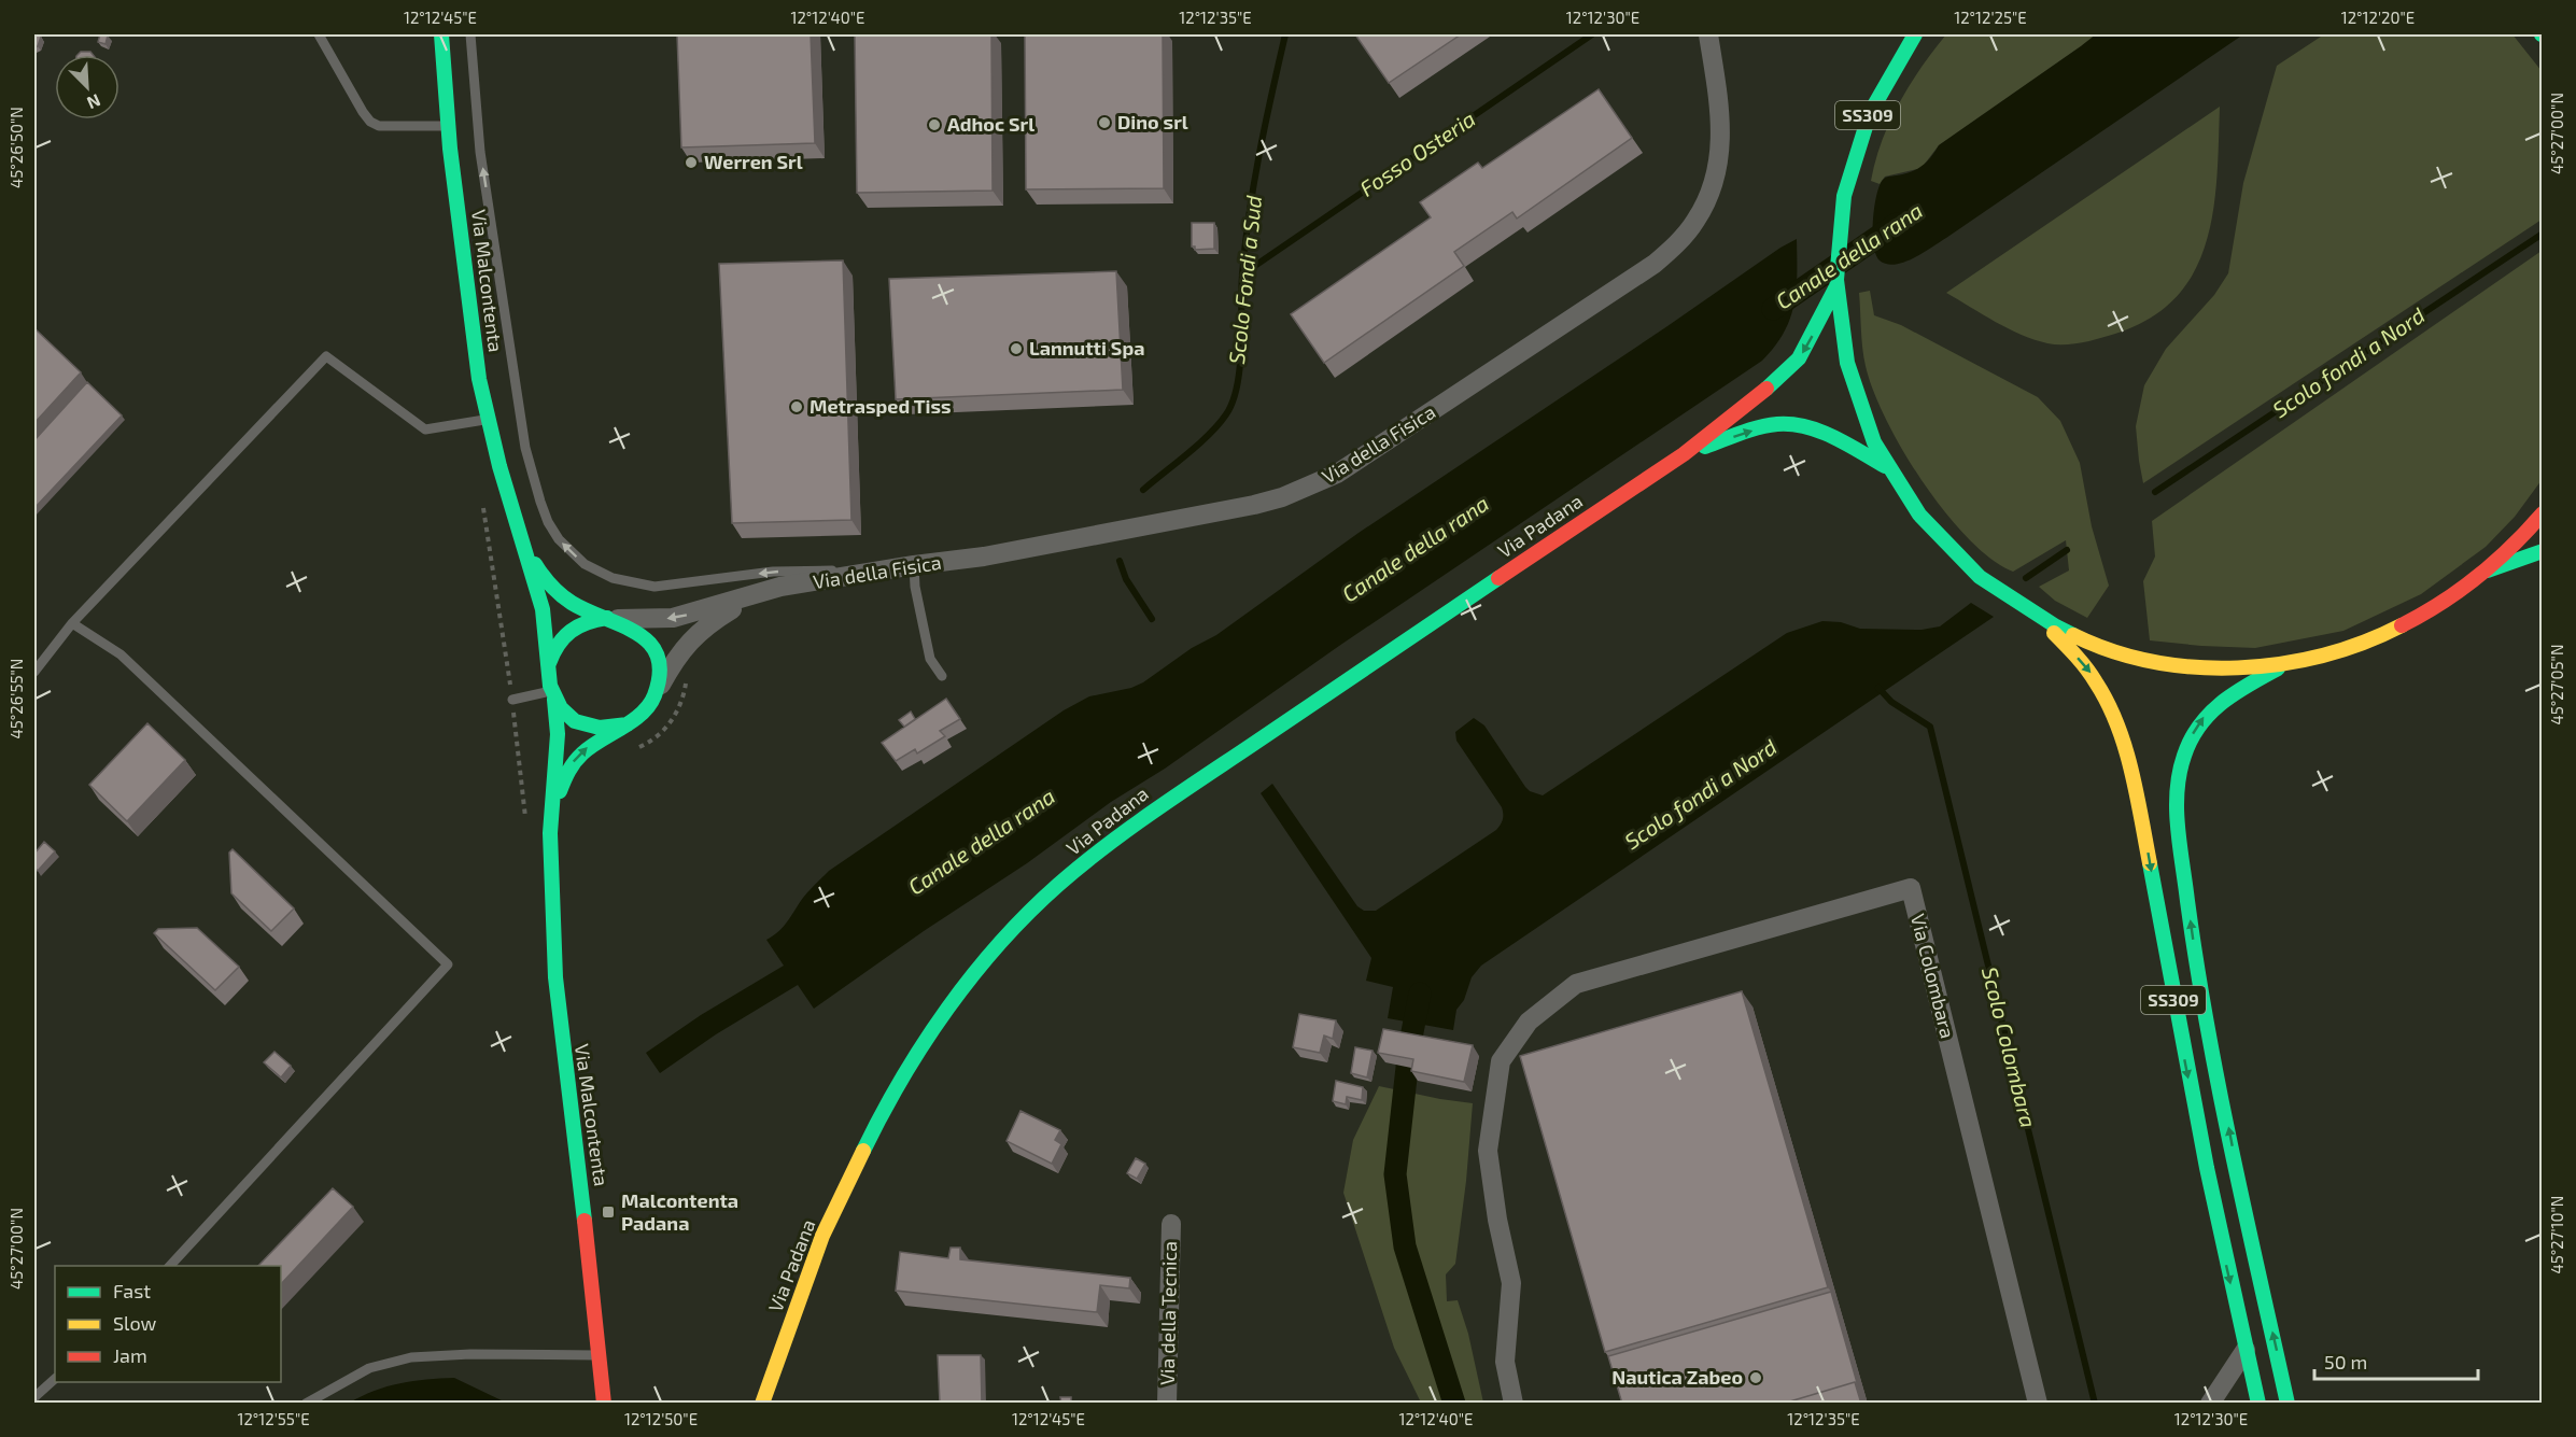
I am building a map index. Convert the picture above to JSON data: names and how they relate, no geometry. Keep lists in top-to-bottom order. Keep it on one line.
{"streets":{"main road":["SS309","Via Malcontenta","Via Padana"],"street":["Via della Fisica","Via Colombara","Via della Tecnica"]},"crossings":[["SS309","Via Padana"],["Via Malcontenta","Via della Fisica"]],"water":["Fosso Osteria","Canale della rana","Scolo Fondi a Sud","Scolo fondi a Nord","Scolo Colombara"],"places":{"other":["Dino srl","Adhoc Srl","Werren Srl","Lannutti Spa","Metrasped Tiss","Nautica Zabeo"],"transit":["Malcontenta Padana"]},"legend":["Fast","Slow","Jam"],"scale_bar":"50 m","north":"bottom right","coordinates":["12°12'45\"E","12°12'40\"E","12°12'35\"E","12°12'30\"E","12°12'25\"E","12°12'20\"E","45°27'00\"N","45°26'50\"N","45°27'05\"N","45°26'55\"N","45°27'10\"N","12°12'55\"E","12°12'50\"E"]}
